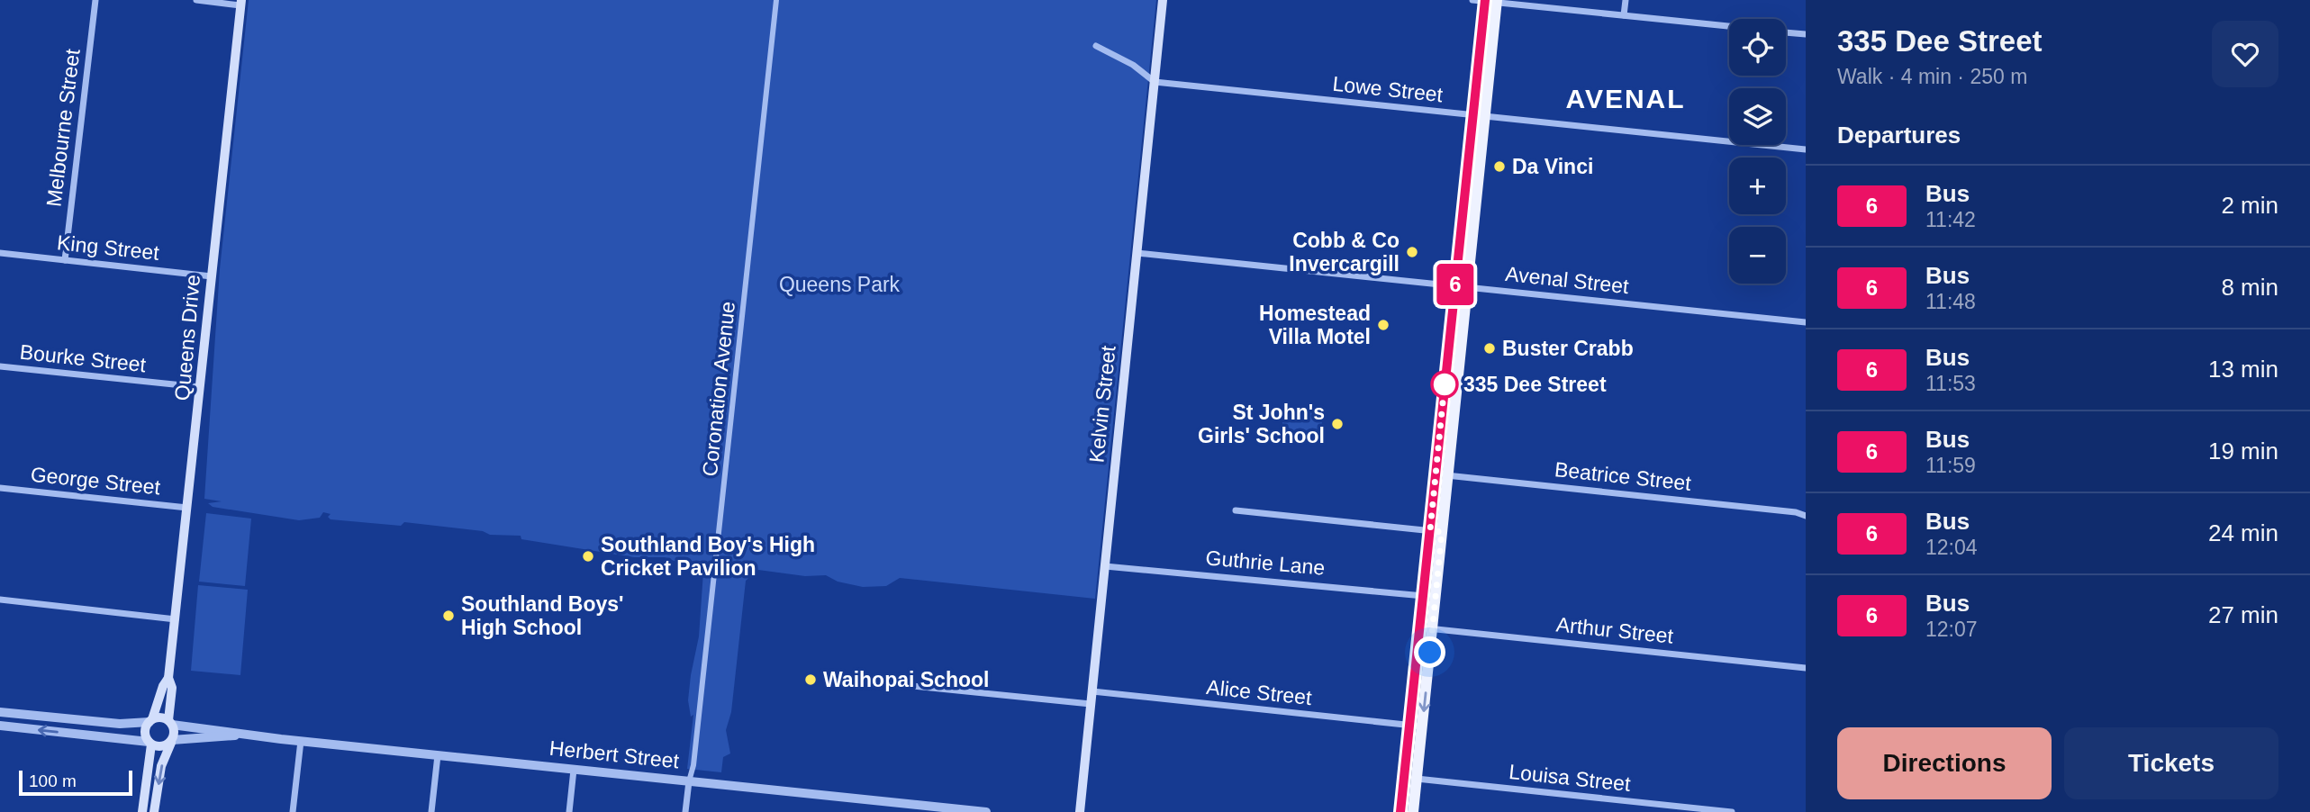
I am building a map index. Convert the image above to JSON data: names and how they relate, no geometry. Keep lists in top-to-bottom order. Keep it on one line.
{"streets":{"main road":["Queens Drive","Kelvin Street","Herbert Street"],"street":["Lowe Street","Melbourne Street","King Street","Avenal Street","Bourke Street","Coronation Avenue","Beatrice Street","George Street","Guthrie Lane","Arthur Street","Alice Street","Louisa Street"]},"crossings":[["Lowe Street","Kelvin Street"],["Melbourne Street","King Street"],["King Street","Queens Drive"],["Avenal Street","Kelvin Street"],["Queens Drive","Bourke Street"],["Queens Drive","George Street"],["Queens Drive","Herbert Street"],["Coronation Avenue","Herbert Street"],["Kelvin Street","Guthrie Lane"],["Kelvin Street","Alice Street"]],"districts":["AVENAL"],"parks":["Queens Park"],"places":["Da Vinci","Cobb & Co Invercargill","Homestead Villa Motel","Buster Crabb","335 Dee Street","St John's Girls' School","Southland Boy's High Cricket Pavilion","Southland Boys' High School","Waihopai School"],"lines":["bus line 6"],"scale_bar":"100 m","page":{"on_map":"6","heading":[["335 Dee Street","Walk · 4 min · 250 m"],"Departures"],"map_buttons":["+","−"],"list":[{"mark":"6","name":"Bus","note":"11:42","value":"2 min"},{"mark":"6","name":"Bus","note":"11:48","value":"8 min"},{"mark":"6","name":"Bus","note":"11:53","value":"13 min"},{"mark":"6","name":"Bus","note":"11:59","value":"19 min"},{"mark":"6","name":"Bus","note":"12:04","value":"24 min"},{"mark":"6","name":"Bus","note":"12:07","value":"27 min"}],"buttons":["Directions","Tickets"],"scale":"100 m"}}
